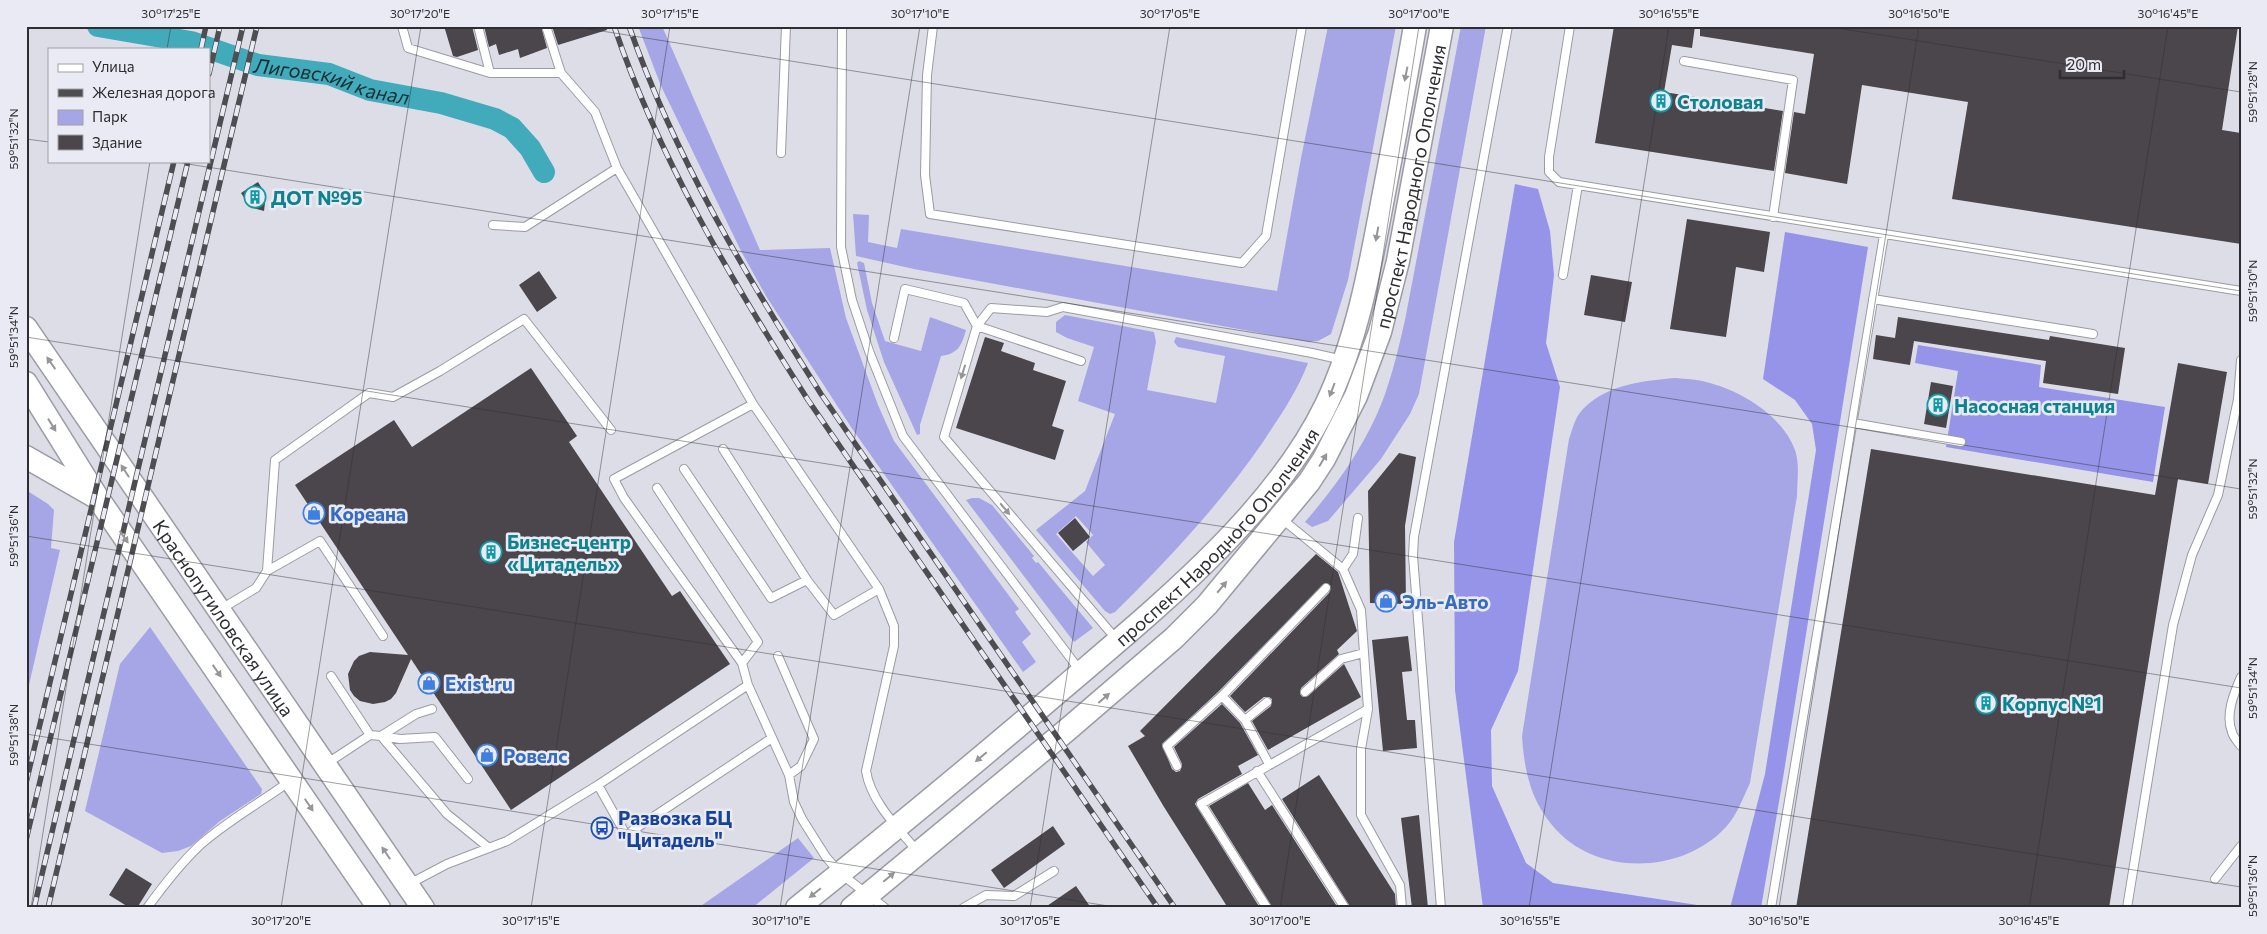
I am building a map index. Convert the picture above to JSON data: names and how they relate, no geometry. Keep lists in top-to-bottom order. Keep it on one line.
{"streets":{"main road":["проспект Народного Ополчения","Краснопутиловская улица"]},"water":["Лиговский канал"],"places":{"building":["Столовая","ДОТ №95","Насосная станция","Бизнес-центр «Цитадель»","Корпус №1"],"shop":["Кореана","Эль-Авто","Exist.ru","Ровелс"],"bus stop":["Развозка БЦ \"Цитадель\""]},"legend":["Улица","Железная дорога","Парк","Здание"],"scale_bar":"20 m","coordinates":["30°17'25\"E","30°17'20\"E","30°17'15\"E","30°17'10\"E","30°17'05\"E","30°17'00\"E","30°16'55\"E","30°16'50\"E","30°16'45\"E","59°51'28\"N","59°51'32\"N","59°51'30\"N","59°51'34\"N","59°51'36\"N","59°51'38\"N"]}
